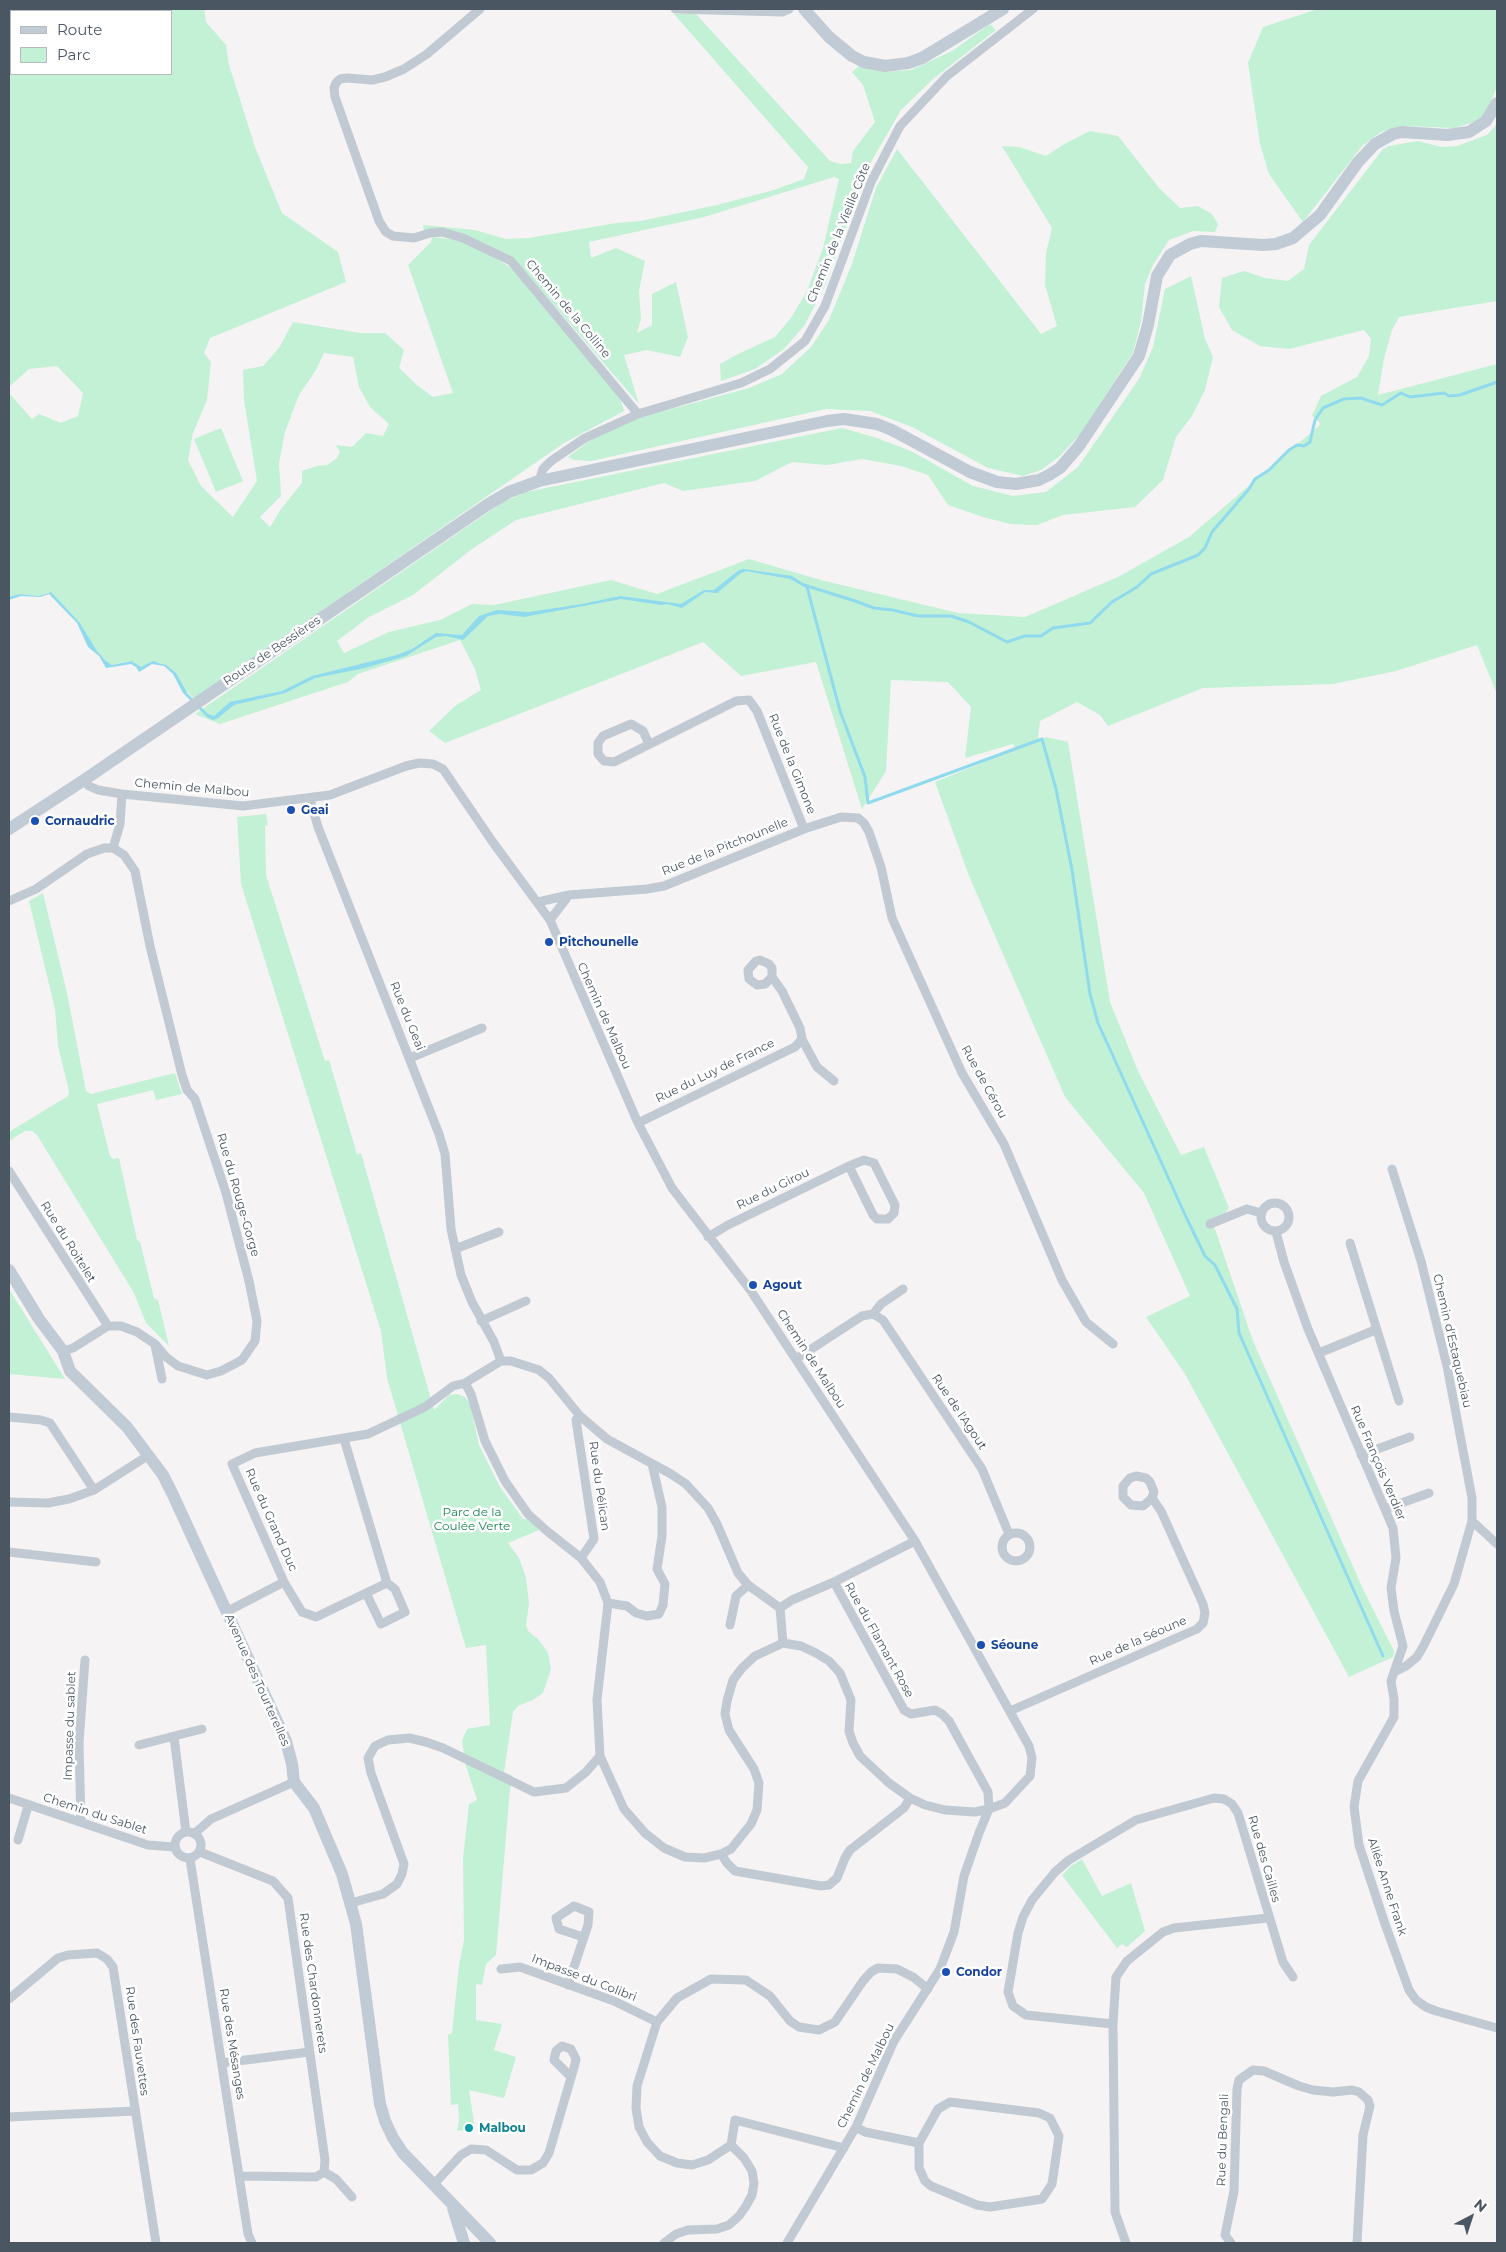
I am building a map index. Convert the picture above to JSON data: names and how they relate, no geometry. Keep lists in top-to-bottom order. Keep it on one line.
{"streets":{"main road":["Route de Bessières","Avenue des Tourterelles"],"street":["Chemin de la Vieille Côte","Chemin de la Colline","Rue de la Gimone","Chemin de Malbou","Rue de la Pitchounelle","Rue du Geai","Rue du Luy de France","Rue de Cérou","Rue du Girou","Rue du Rouge-Gorge","Rue du Roitelet","Chemin d'Estaquebiau","Rue de l'Agout","Rue François Verdier","Rue du Pélican","Rue du Grand Duc","Rue du Flamant Rose","Rue de la Séoune","Impasse du sablet","Chemin du Sablet","Rue des Cailles","Allée Anne Frank","Impasse du Colibri","Rue des Chardonnerets","Rue des Fauvettes","Rue des Mésanges","Rue du Bengali"]},"crossings":[["Chemin de la Vieille Côte","Chemin de la Colline"],["Chemin de la Vieille Côte","Route de Bessières"],["Route de Bessières","Chemin de Malbou"],["Rue de la Gimone","Rue de la Pitchounelle"],["Chemin de Malbou","Rue de la Pitchounelle"],["Chemin de Malbou","Rue du Geai"],["Chemin de Malbou","Rue du Luy de France"],["Chemin de Malbou","Rue du Girou"],["Chemin de Malbou","Rue du Flamant Rose"],["Chemin de Malbou","Rue de la Séoune"],["Rue de la Pitchounelle","Rue de Cérou"],["Rue du Geai","Rue du Grand Duc"],["Rue du Rouge-Gorge","Rue du Roitelet"],["Chemin d'Estaquebiau","Rue François Verdier"],["Chemin d'Estaquebiau","Allée Anne Frank"],["Rue François Verdier","Allée Anne Frank"],["Rue du Grand Duc","Avenue des Tourterelles"],["Impasse du sablet","Chemin du Sablet"],["Chemin du Sablet","Rue des Chardonnerets"],["Chemin du Sablet","Rue des Mésanges"],["Rue des Chardonnerets","Rue des Mésanges"]],"parks":["Parc de la Coulée Verte"],"places":["Geai","Cornaudric","Pitchounelle","Agout","Séoune","Condor","Malbou"],"legend":["Route","Parc"],"north":"top right"}
